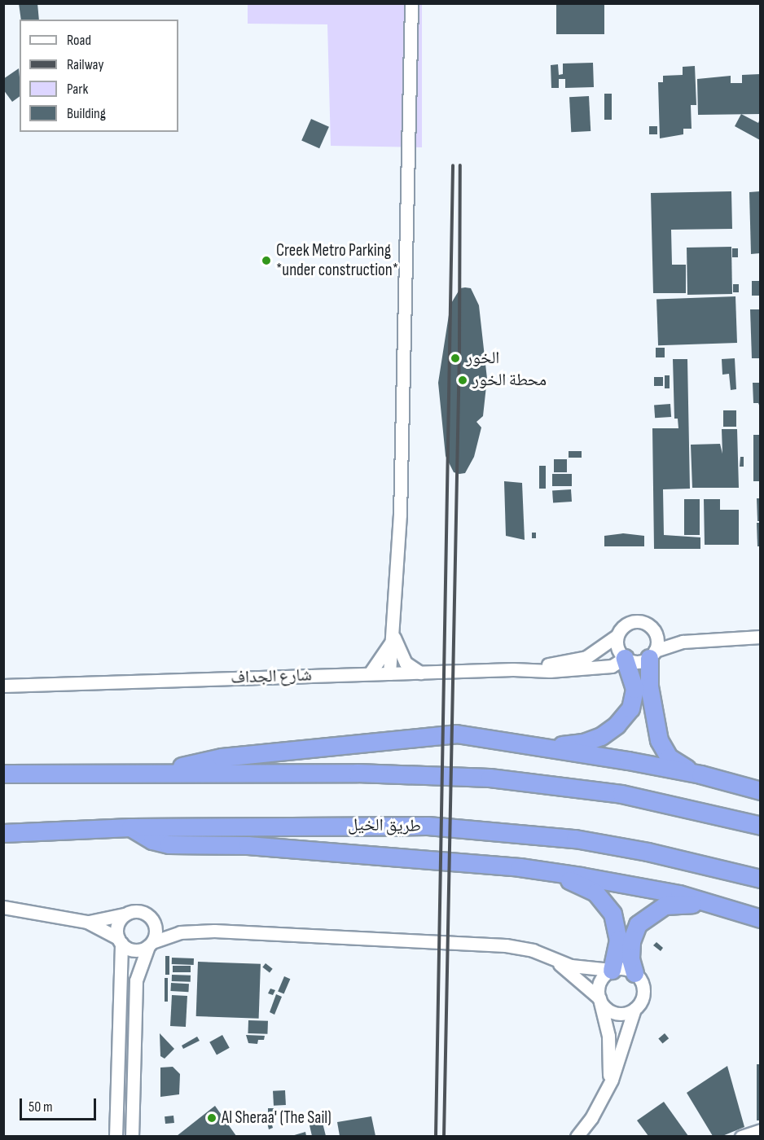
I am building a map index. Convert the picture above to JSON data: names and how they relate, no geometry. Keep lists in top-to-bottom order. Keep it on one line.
{"streets":{"highway":["طريق الخيل"],"street":["شارع الجداف"]},"places":["Creek Metro Parking *under construction*","الخور","محطة الخور","Al Sheraa' (The Sail)"],"legend":["Road","Railway","Park","Building"],"scale_bar":"50 m"}
